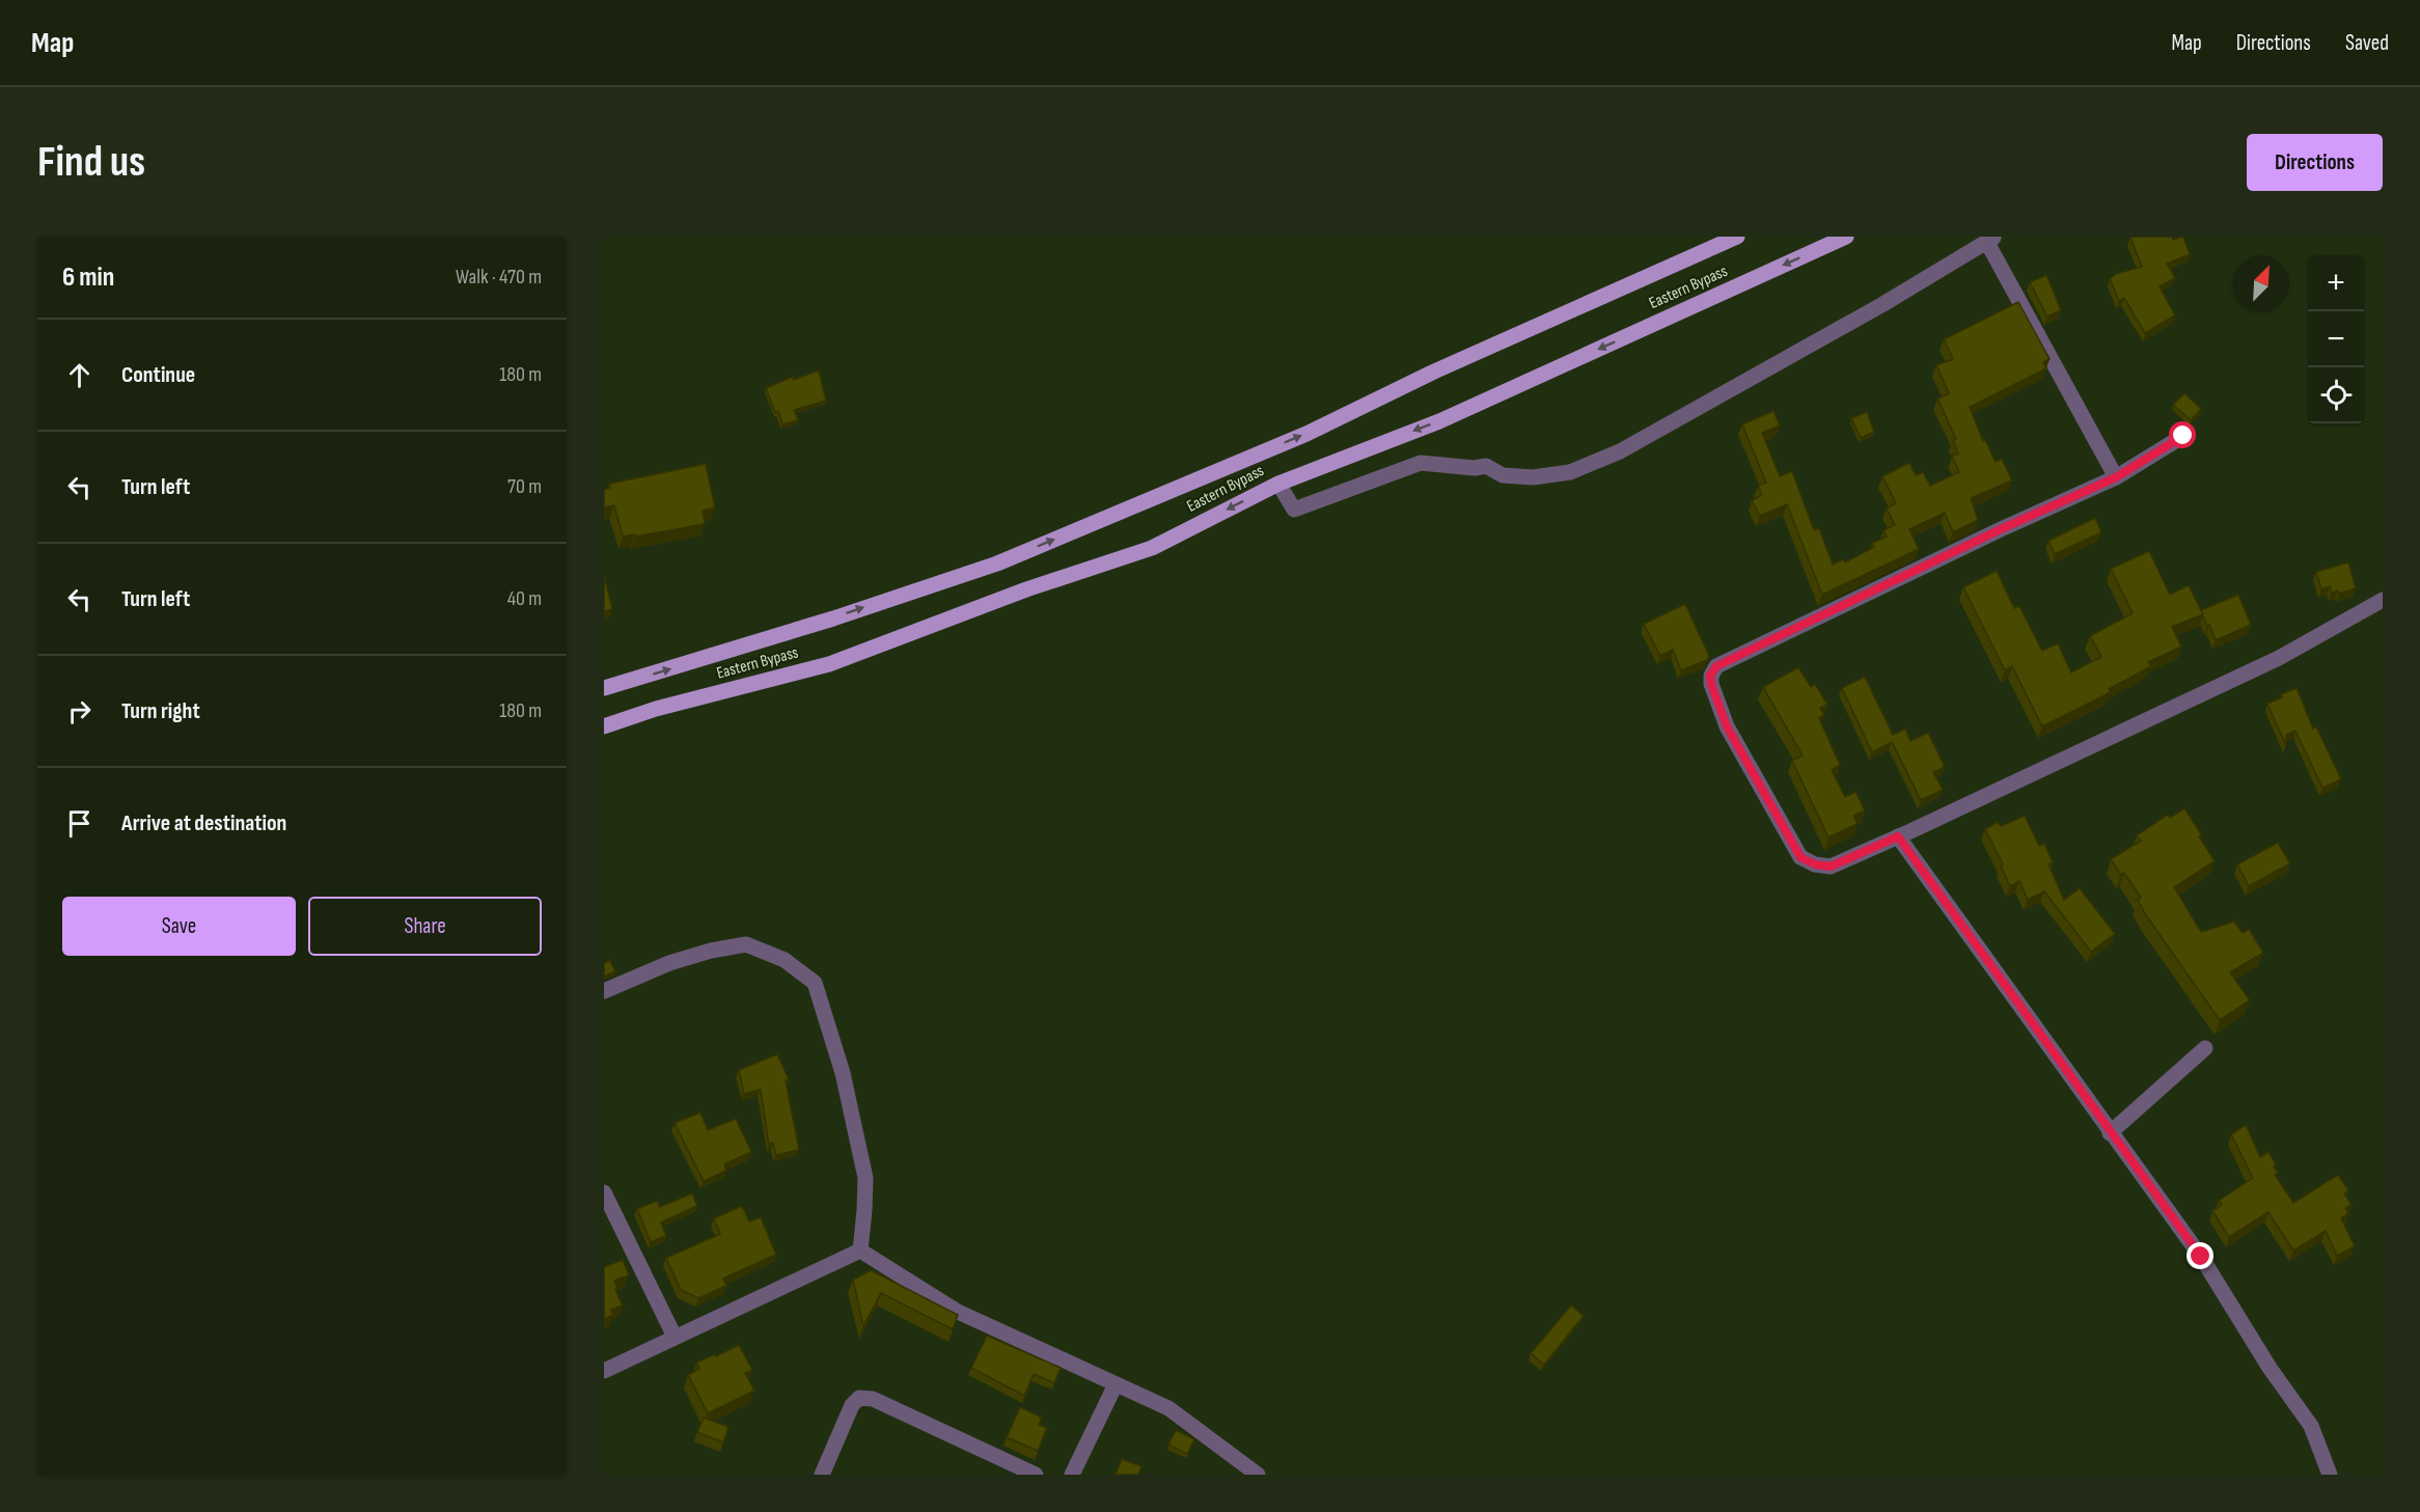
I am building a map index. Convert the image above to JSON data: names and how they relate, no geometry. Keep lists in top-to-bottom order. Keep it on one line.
{"streets":{"main road":["Eastern Bypass"]},"north":"top right","page":{"header":"Map","nav":["Map","Directions","Saved"],"buttons":["Directions",["Save","Share"]],"title":"Find us","heading":["6 min","Walk · 470 m"],"map_buttons":["+","−"],"list":[["Continue","180 m"],["Turn left","70 m"],["Turn left","40 m"],["Turn right","180 m"],"Arrive at destination"]}}
